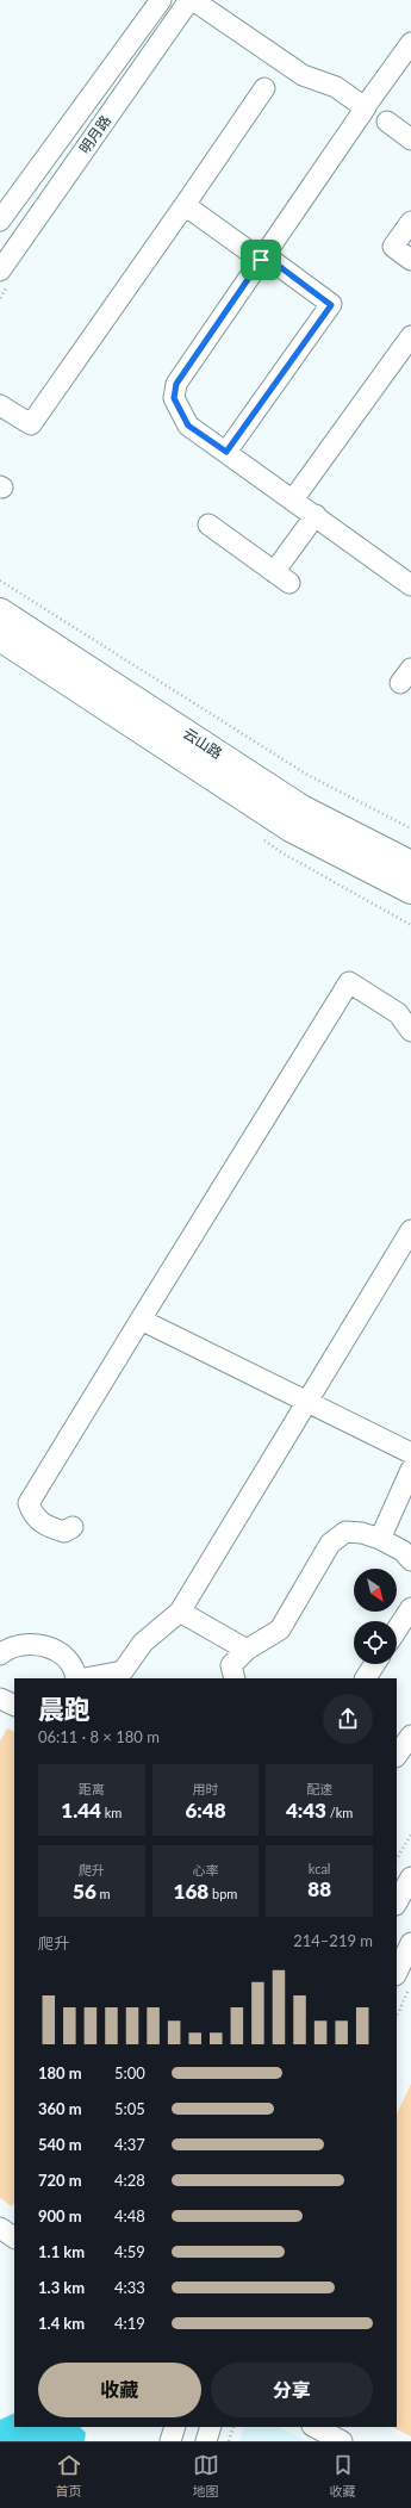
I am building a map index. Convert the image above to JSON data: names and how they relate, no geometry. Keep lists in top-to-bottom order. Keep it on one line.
{"streets":{"main road":["云山路"],"street":["明月路"]},"north":"bottom right","page":{"heading":["晨跑","06:11 · 8 × 180 m"],"stats":[["距离","1.44 km"],["用时","6:48"],["配速","4:43 /km"],["爬升","56 m"],["心率","168 bpm"],["kcal","88"]],"chart":["爬升","214–219 m"],"list":[{"name":"180 m","note":"5:00"},{"name":"360 m","note":"5:05"},{"name":"540 m","note":"4:37"},{"name":"720 m","note":"4:28"},{"name":"900 m","note":"4:48"},{"name":"1.1 km","note":"4:59"},{"name":"1.3 km","note":"4:33"},{"name":"1.4 km","note":"4:19"}],"buttons":["收藏","分享"],"tabs":["首页","地图","收藏"]}}
